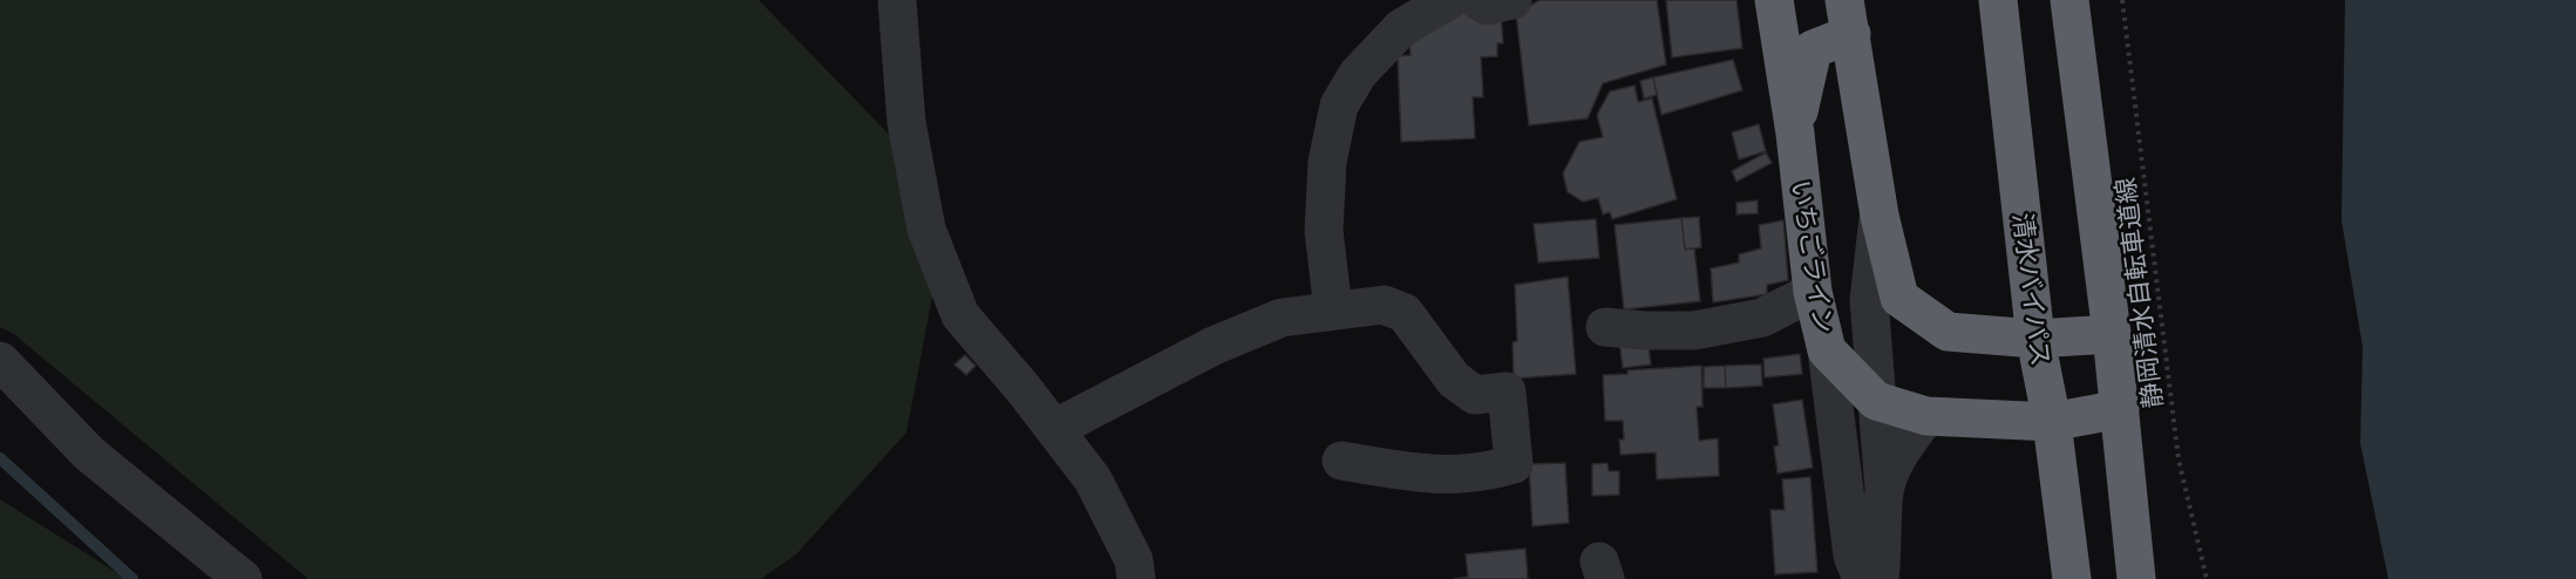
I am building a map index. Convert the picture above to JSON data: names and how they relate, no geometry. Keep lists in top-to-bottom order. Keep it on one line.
{"streets":{"highway":["いちごライン","清水バイパス"],"path":["静岡清水自転車道線"]},"crossings":[["いちごライン","清水バイパス"]]}
